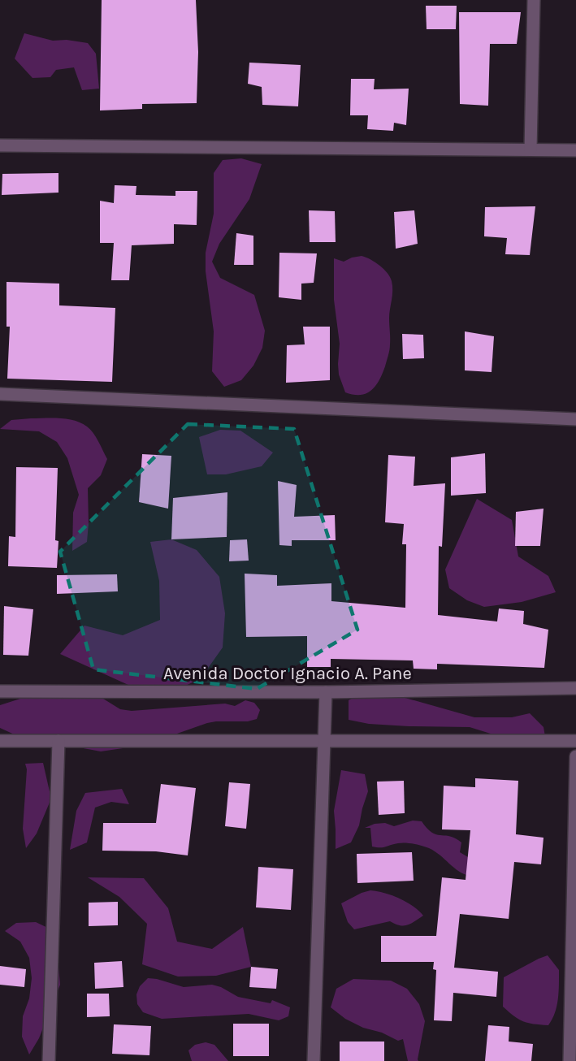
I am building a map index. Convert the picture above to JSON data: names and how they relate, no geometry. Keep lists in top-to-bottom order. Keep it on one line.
{"streets":{"street":["Avenida Doctor Ignacio A. Pane"]}}
